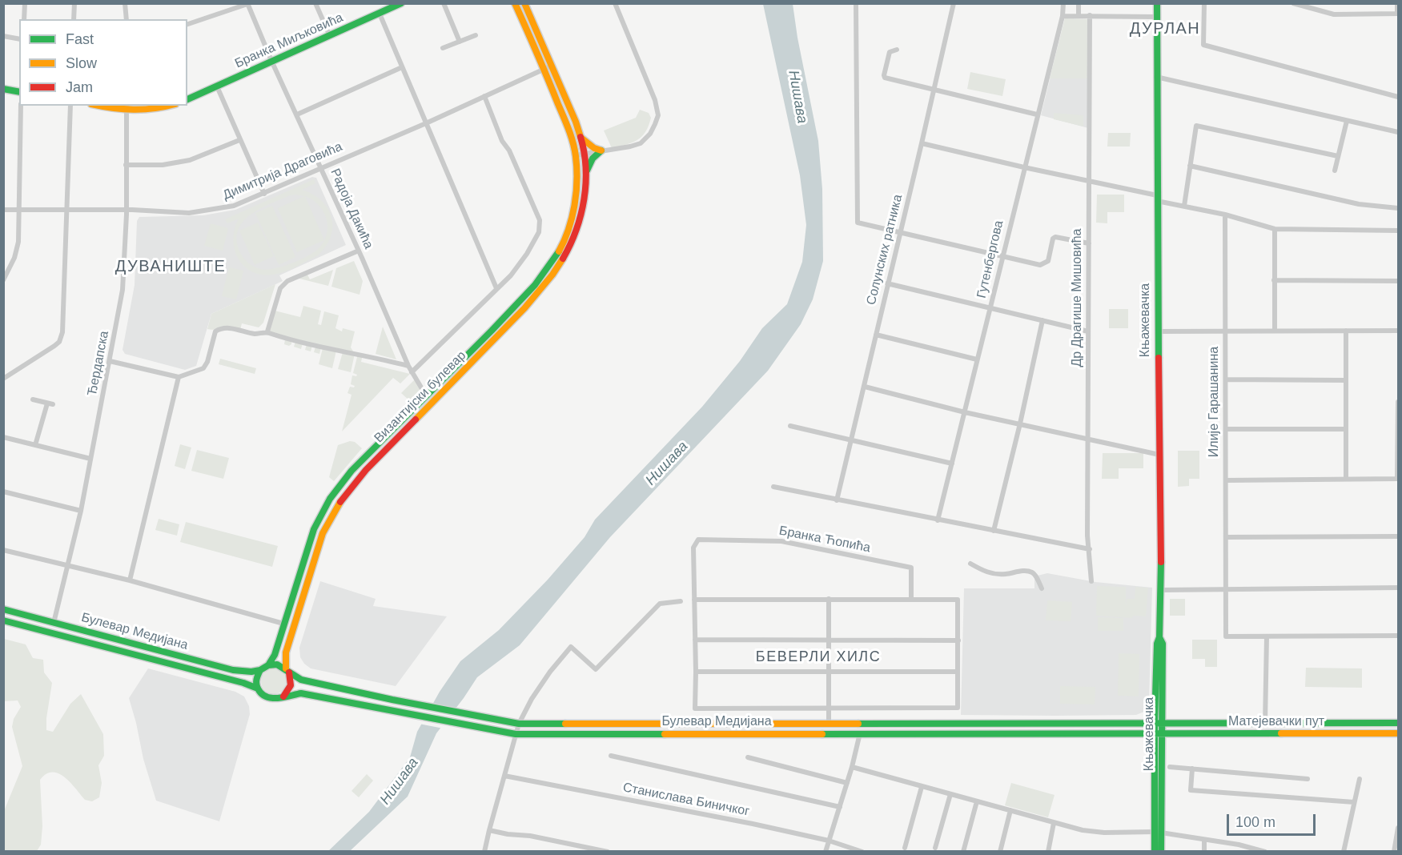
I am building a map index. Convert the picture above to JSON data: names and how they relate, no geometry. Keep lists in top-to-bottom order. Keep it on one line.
{"streets":{"main road":["Бранка Миљковића","Књажевачка","Византијски булевар","Булевар Медијана","Матејевачки пут"],"street":["Димитрија Драговића","Радоја Дакића","Солунских ратника","Гутенбергова","Др Драгише Мишовића","Ђердапска","Илије Гарашанина","Бранка Ћопића","Станислава Биничког"]},"crossings":[["Бранка Миљковића","Радоја Дакића"],["Димитрија Драговића","Радоја Дакића"],["Димитрија Драговића","Ђердапска"],["Димитрија Драговића","Византијски булевар"],["Радоја Дакића","Византијски булевар"],["Књажевачка","Булевар Медијана"],["Књажевачка","Матејевачки пут"],["Ђердапска","Булевар Медијана"],["Византијски булевар","Булевар Медијана"],["Бранка Ћопића","Булевар Медијана"],["Булевар Медијана","Матејевачки пут"]],"districts":["ДУРЛАН","ДУВАНИШТЕ","БЕВЕРЛИ ХИЛС"],"water":["Нишава"],"legend":["Fast","Slow","Jam"],"scale_bar":"100 m"}
